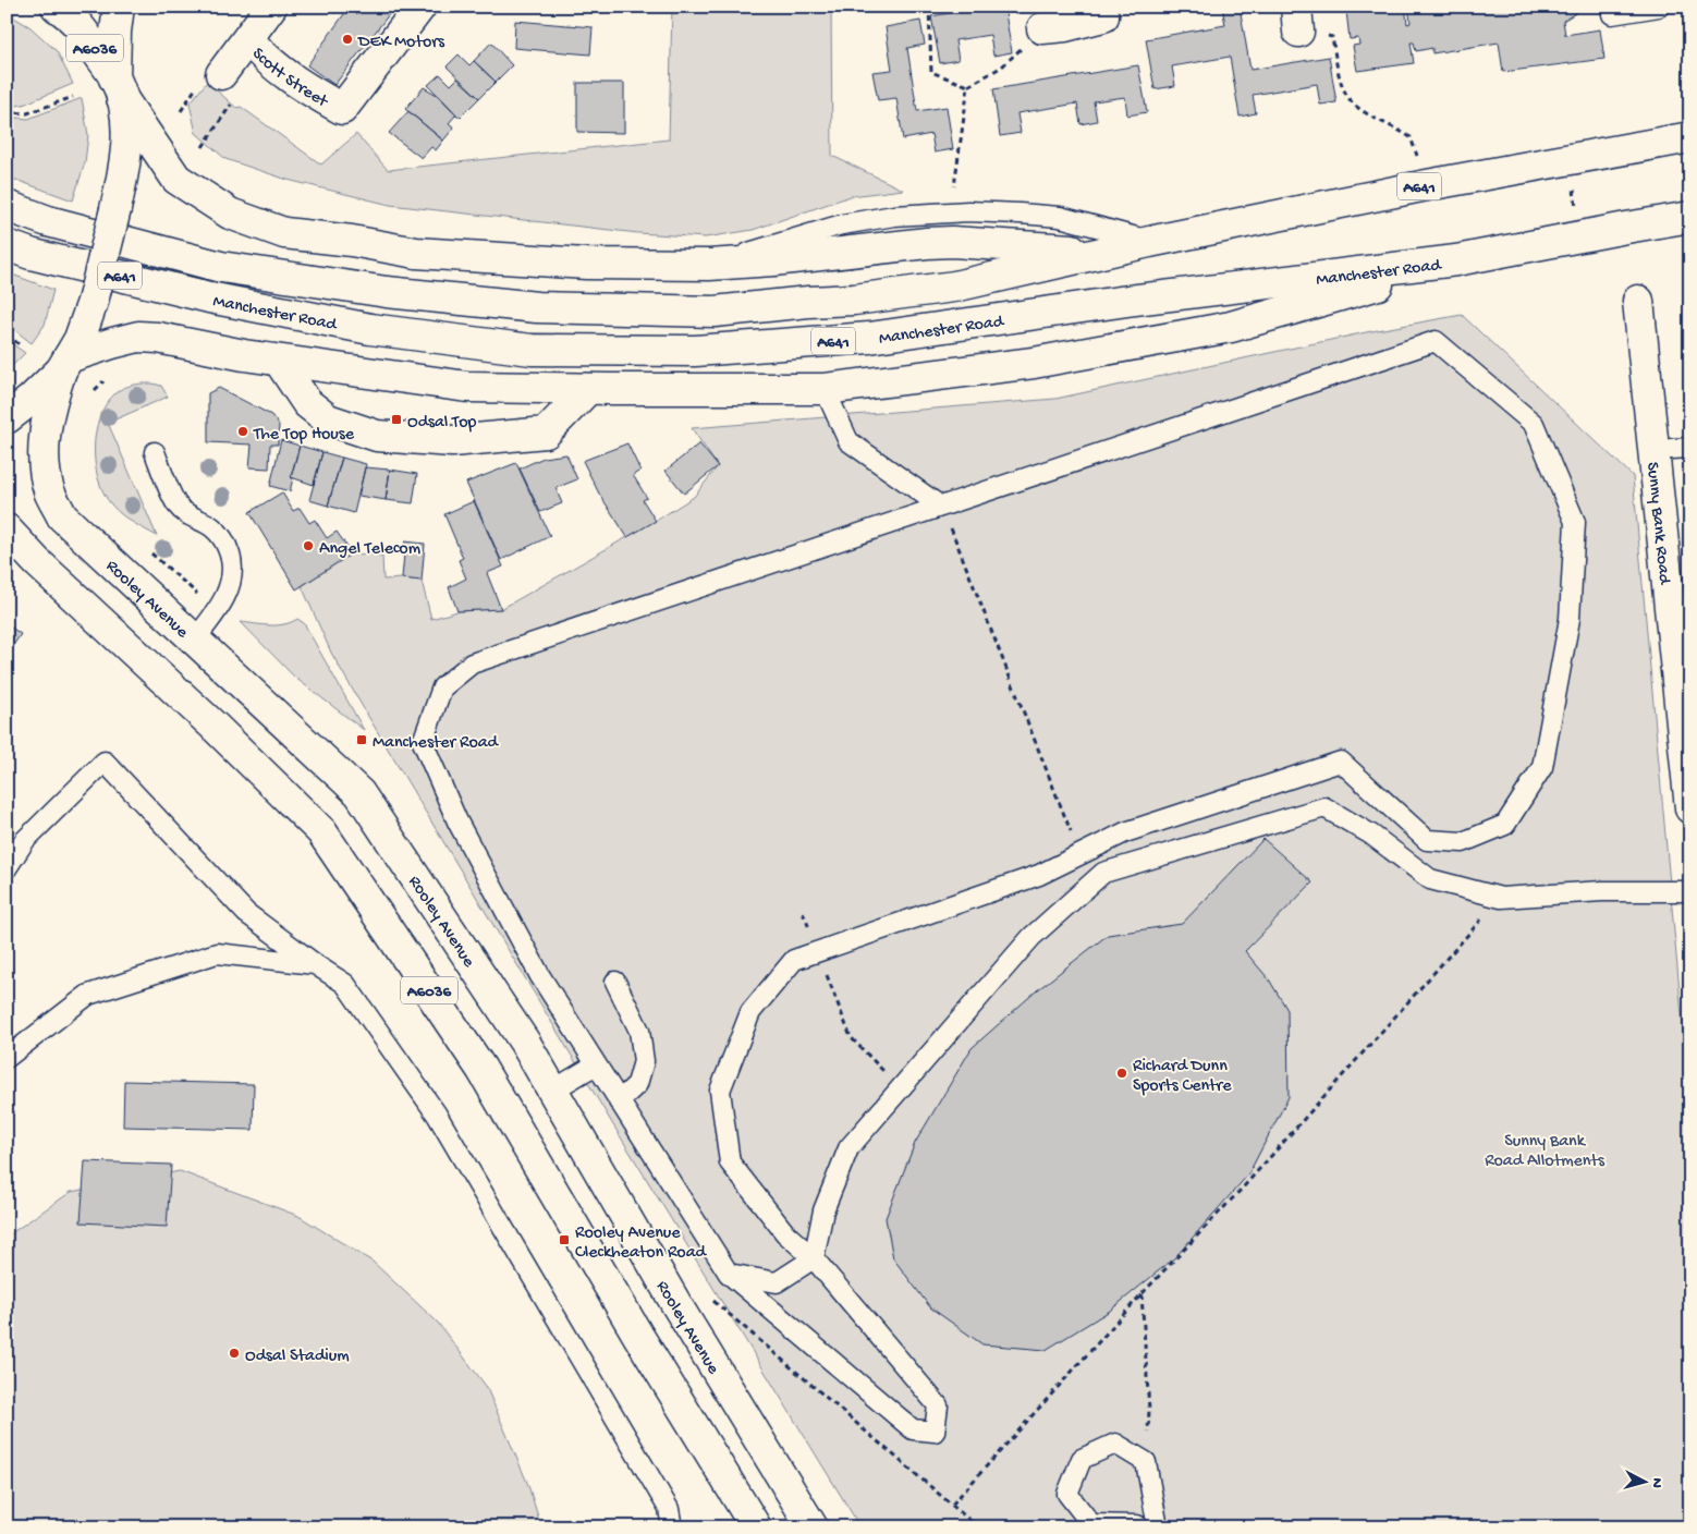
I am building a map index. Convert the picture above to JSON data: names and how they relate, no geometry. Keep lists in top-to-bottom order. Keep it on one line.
{"streets":{"main road":["A6036","Scott Street","A641","Manchester Road","Sunny Bank Road","Rooley Avenue"]},"crossings":[["A6036","Rooley Avenue"]],"parks":["Sunny Bank Road Allotments"],"places":{"other":["DEK Motors","The Top House","Angel Telecom","Richard Dunn Sports Centre","Odsal Stadium"],"transit":["Odsal Top","Manchester Road","Rooley Avenue Cleckheaton Road"]},"north":"right"}
